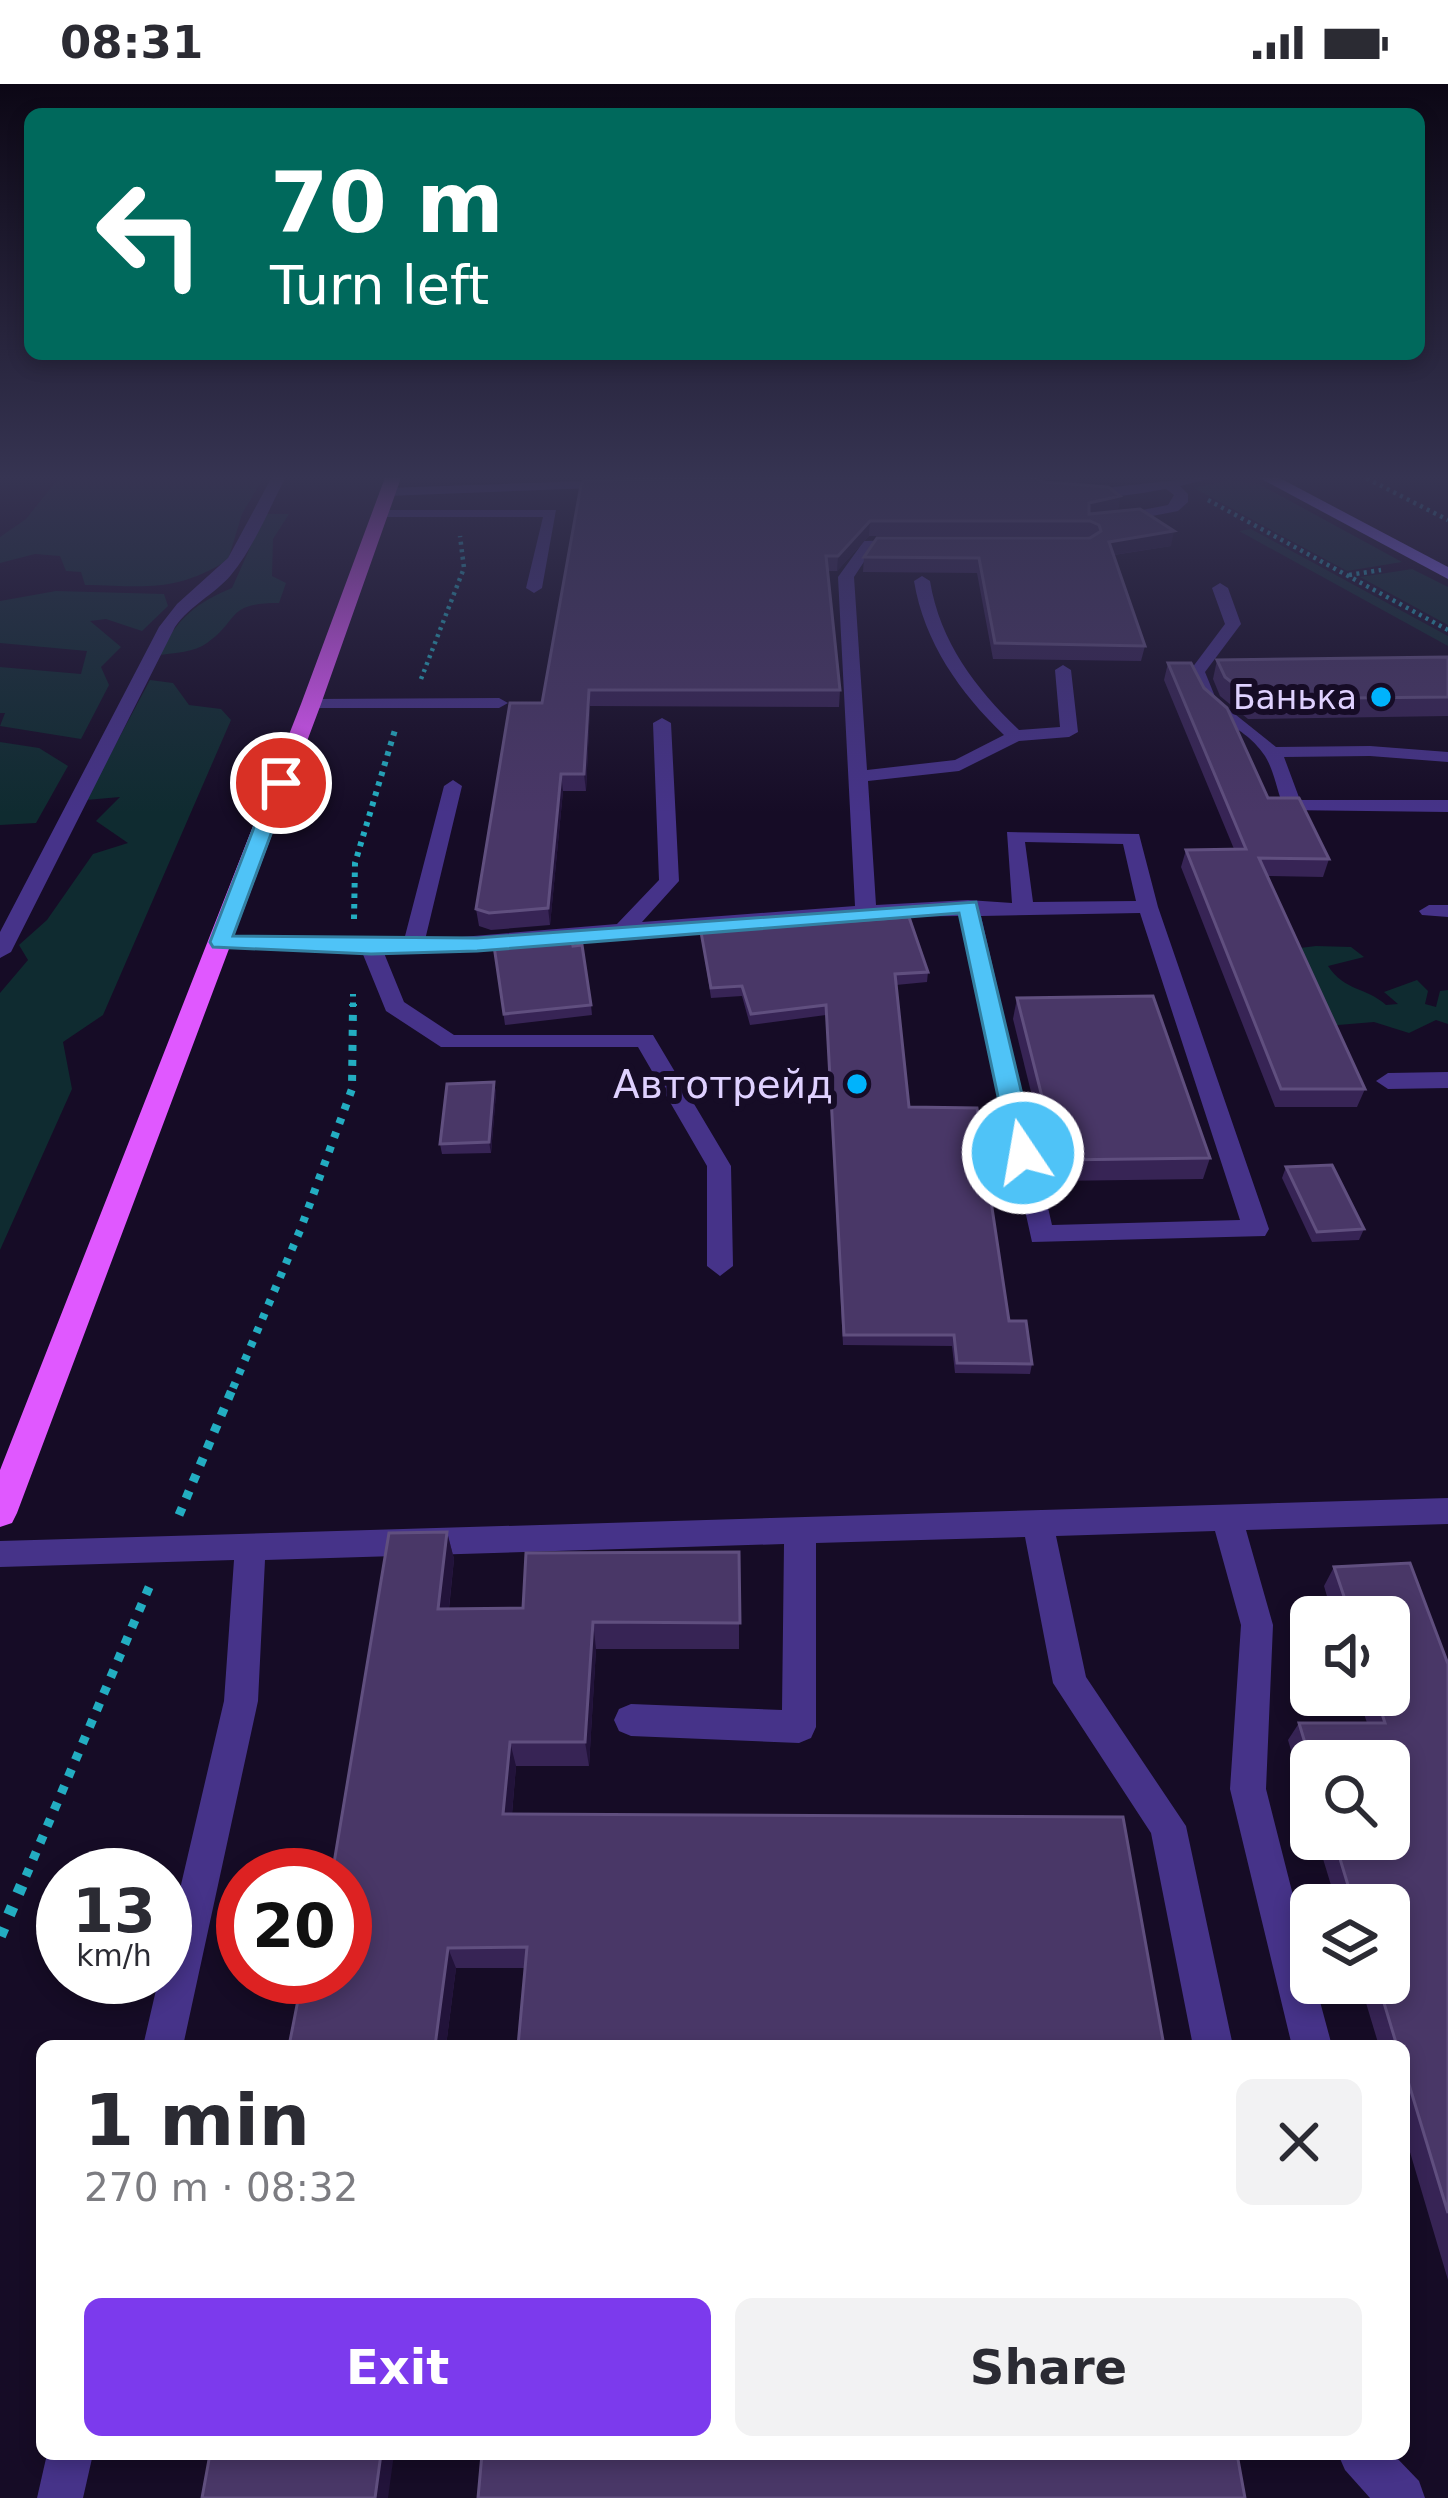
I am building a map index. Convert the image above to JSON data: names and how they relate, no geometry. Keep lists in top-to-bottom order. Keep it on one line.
{"places":["Банька","Автотрейд"],"page":{"status":"08:31","turn":["70 m","Turn left"],"speed":"13 km/h","limit":"20","heading":["1 min","270 m · 08:32"],"buttons":["Exit","Share"]}}
